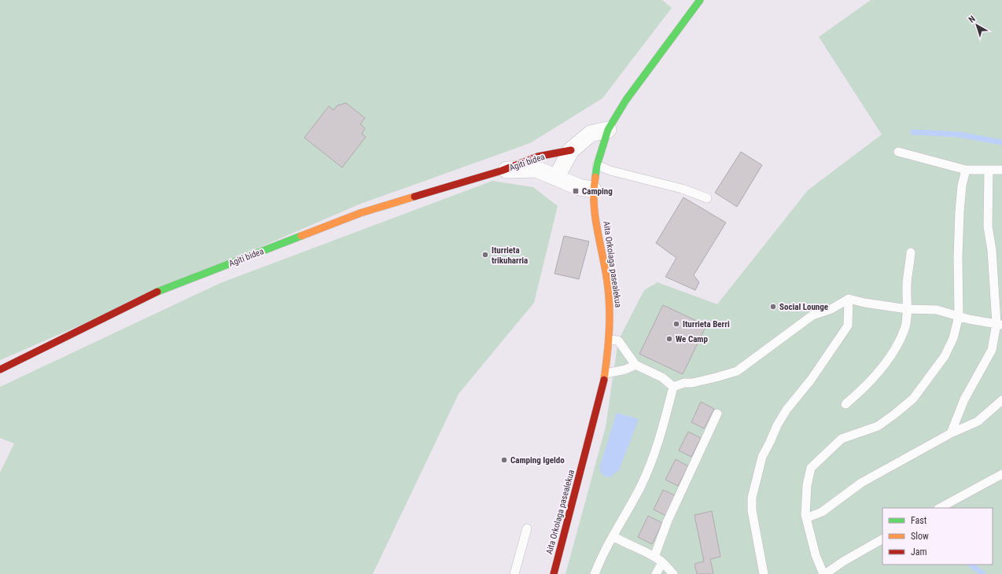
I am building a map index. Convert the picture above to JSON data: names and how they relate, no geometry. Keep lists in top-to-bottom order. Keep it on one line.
{"streets":{"street":["Agiti bidea","Aita Orkolaga pasealekua"]},"crossings":[["Agiti bidea","Aita Orkolaga pasealekua"]],"places":{"transit":["Camping"],"other":["Iturrieta trikuharria","Social Lounge","Iturrieta Berri","We Camp","Camping Igeldo"]},"legend":["Fast","Slow","Jam"],"north":"top left"}
